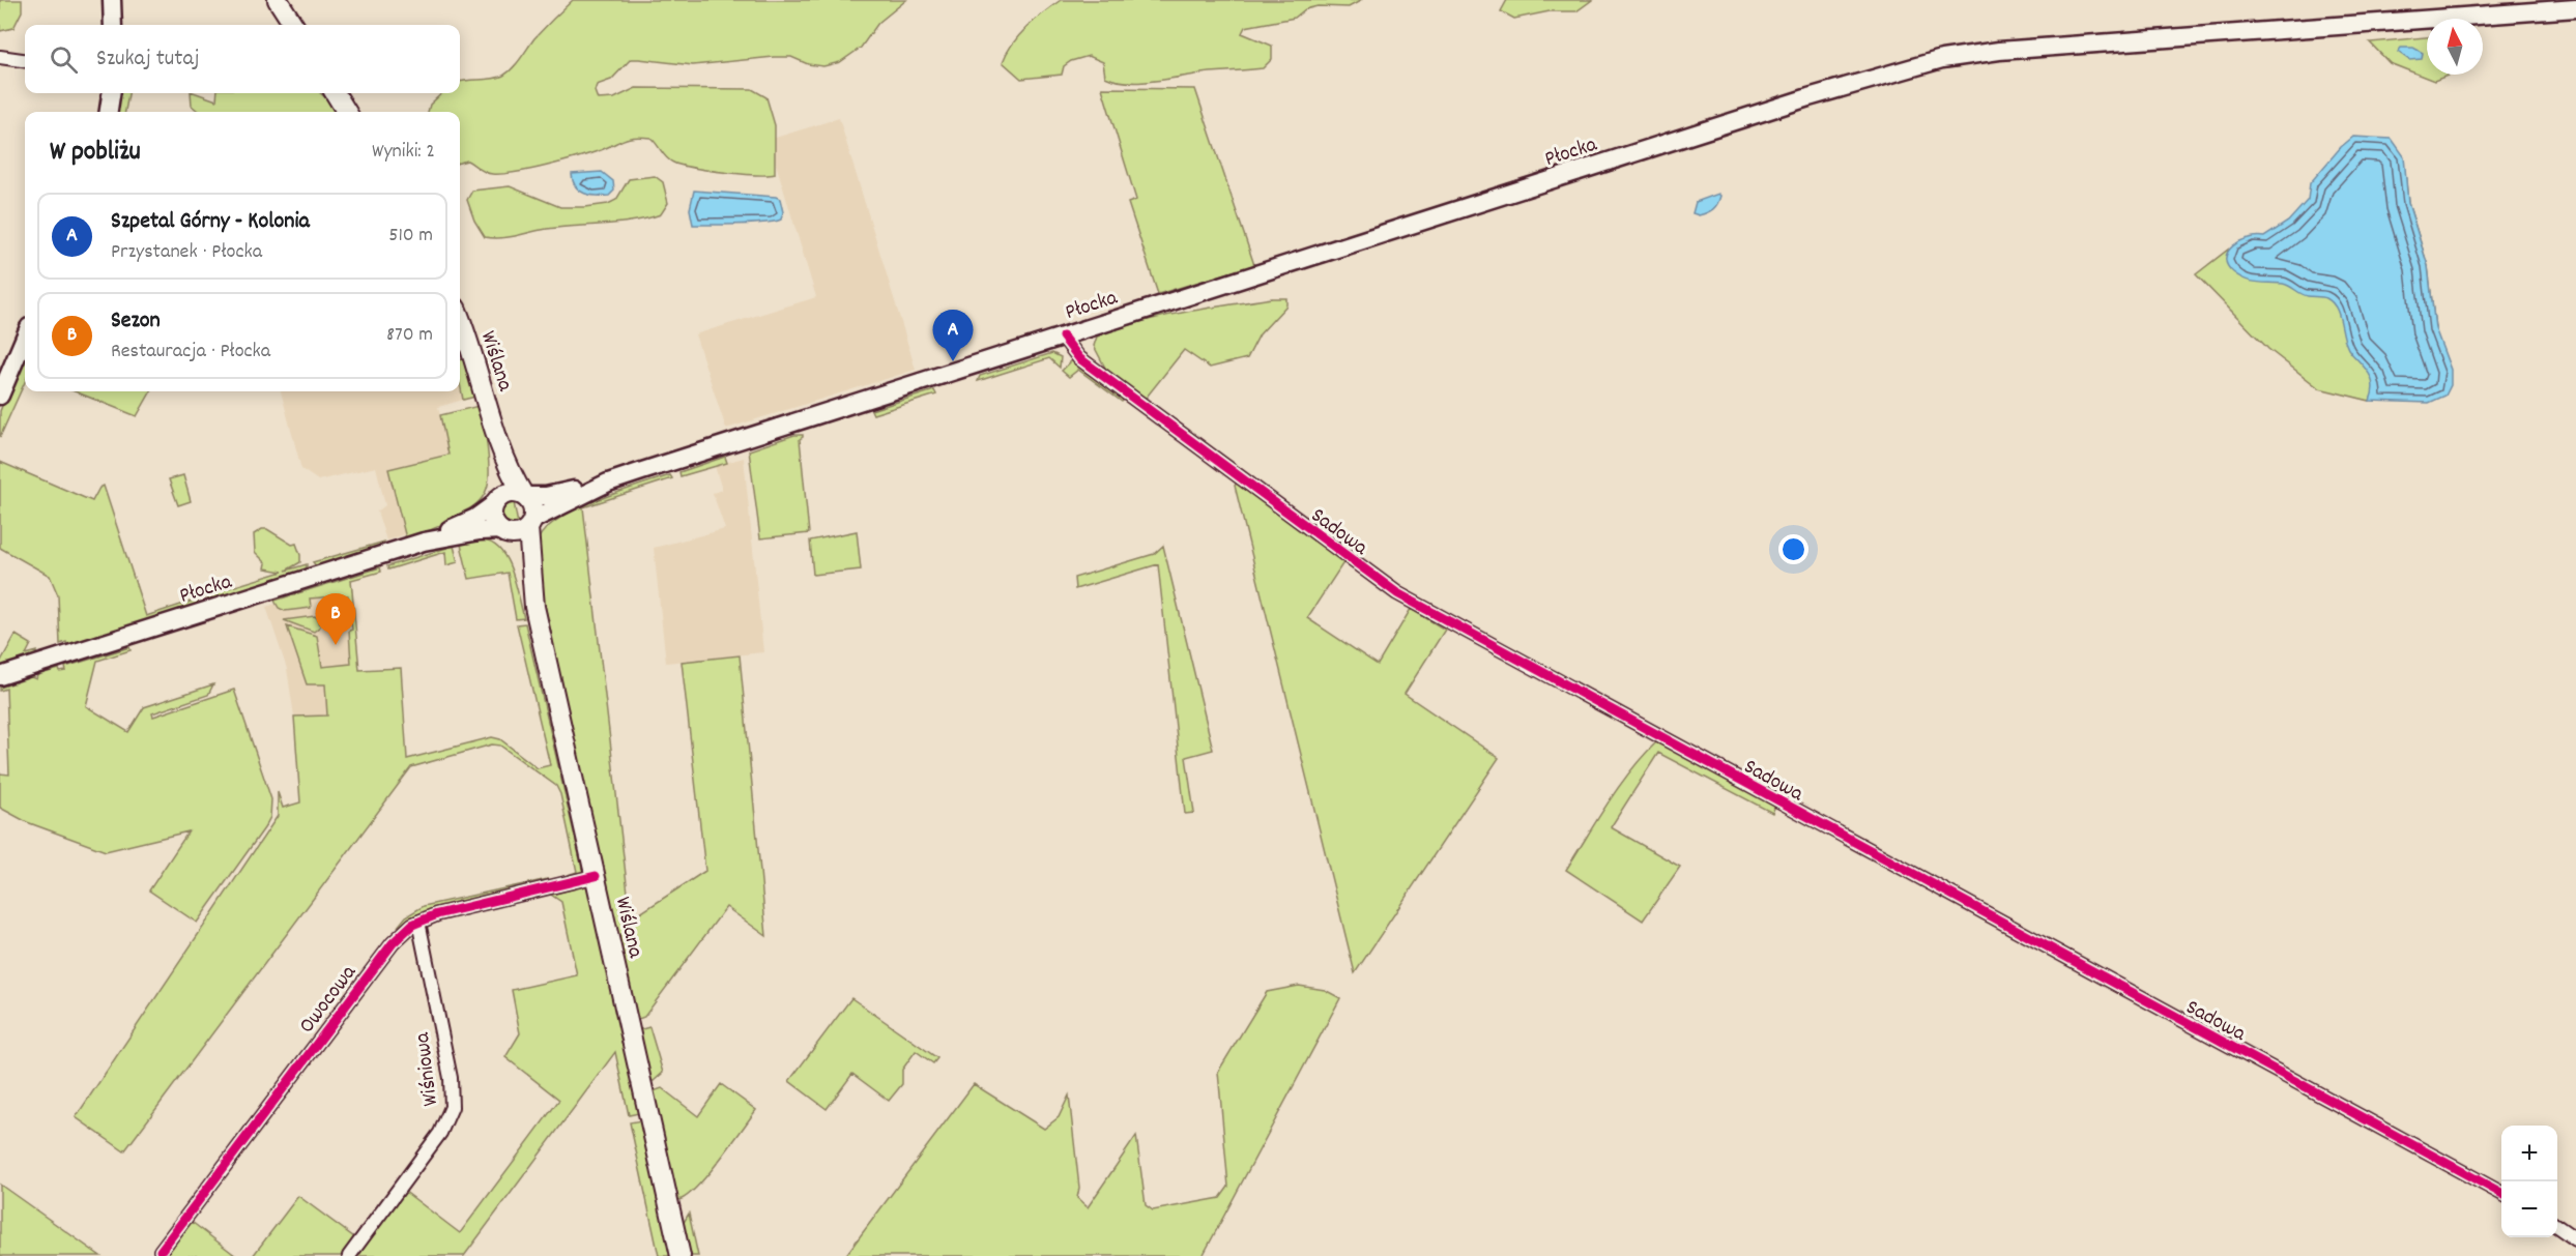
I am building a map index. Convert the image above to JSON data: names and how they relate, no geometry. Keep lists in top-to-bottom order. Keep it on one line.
{"streets":{"main road":["Płocka","Wiślana"],"street":["Sadowa","Owocowa","Wiśniowa"]},"crossings":[["Płocka","Wiślana"],["Płocka","Sadowa"],["Wiślana","Owocowa"],["Owocowa","Wiśniowa"]],"north":"top","page":{"search":"Szukaj tutaj","heading":["W pobliżu","Wyniki: 2"],"list":[{"mark":"A","name":"Szpetal Górny - Kolonia","note":"Przystanek · Płocka","value":"510 m"},{"mark":"B","name":"Sezon","note":"Restauracja · Płocka","value":"870 m"}],"pins":["A","B"],"map_buttons":["+","−"]}}
